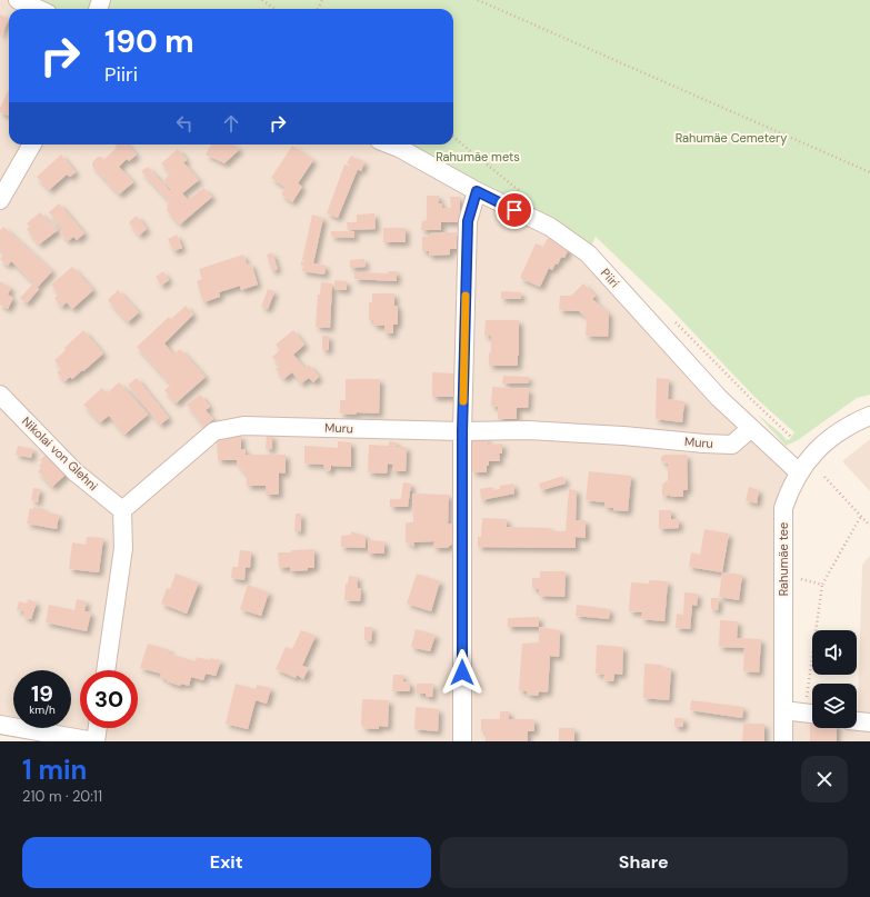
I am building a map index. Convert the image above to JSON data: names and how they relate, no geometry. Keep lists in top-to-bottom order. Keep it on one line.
{"streets":{"street":["Piiri","Muru","Nikolai von Glehni","Rahumäe tee"]},"crossings":[["Piiri","Muru"],["Piiri","Rahumäe tee"],["Muru","Nikolai von Glehni"]],"parks":["Rahumäe Cemetery","Rahumäe mets"],"page":{"turn":["190 m","Piiri"],"speed":"19 km/h","limit":"30","heading":["1 min","210 m · 20:11"],"buttons":["Exit","Share"]}}
